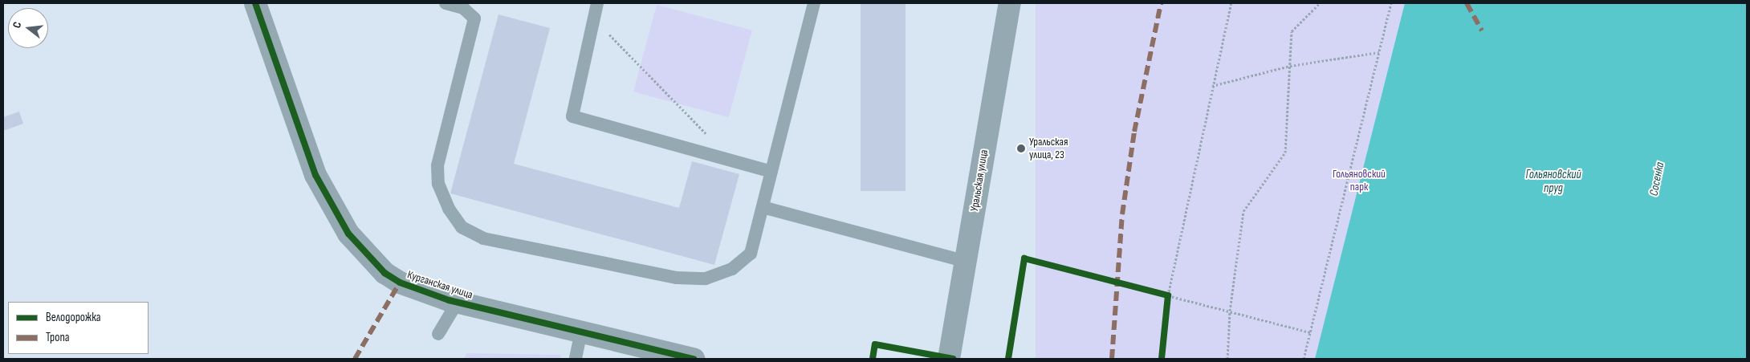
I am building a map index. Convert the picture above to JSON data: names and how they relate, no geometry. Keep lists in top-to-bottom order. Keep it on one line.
{"streets":{"main road":["Уральская улица"],"street":["Курганская улица"]},"water":["Гольяновский пруд","Сосенка"],"parks":["Гольяновcкий парк"],"places":["Уральская улица, 23"],"legend":["Велодорожка","Тропа"],"north":"left"}
